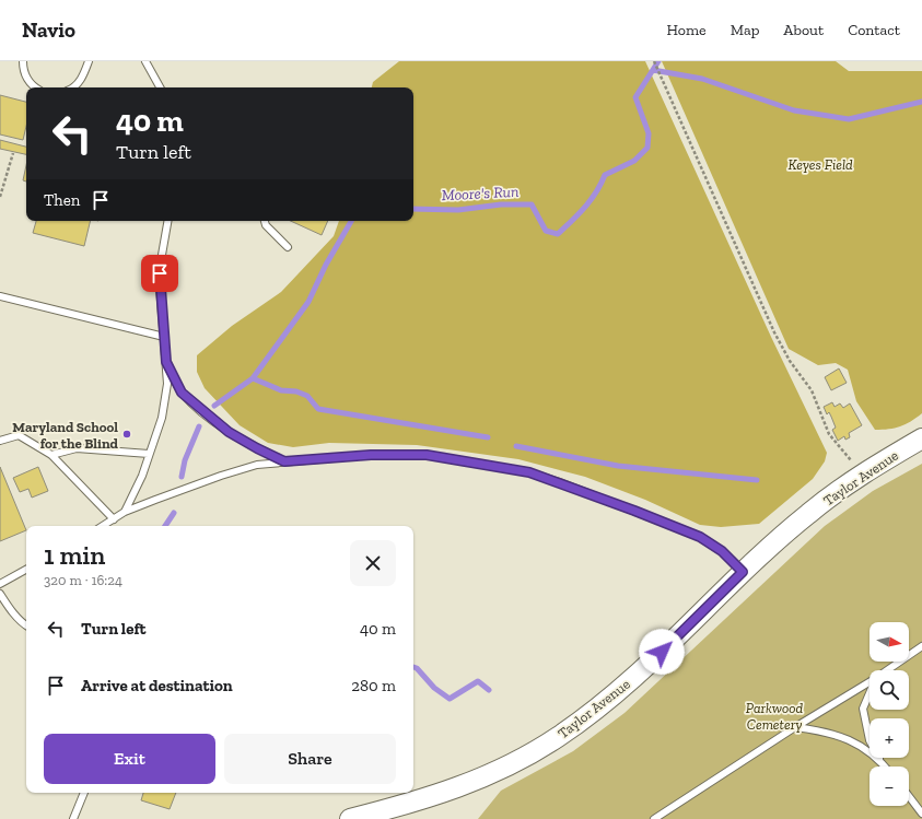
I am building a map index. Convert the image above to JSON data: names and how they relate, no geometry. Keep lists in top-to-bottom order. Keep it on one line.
{"streets":{"main road":["Taylor Avenue"]},"water":["Moore's Run"],"parks":["Keyes Field","Parkwood Cemetery"],"places":["Maryland School for the Blind"],"north":"right","page":{"header":"Navio","nav":["Home","Map","About","Contact"],"turn":["40 m","Turn left"],"then":"Then","heading":["1 min","320 m · 16:24"],"list":[{"name":"Turn left","value":"40 m"},{"name":"Arrive at destination","value":"280 m"}],"map_buttons":["+","−"],"buttons":["Exit","Share"]}}
